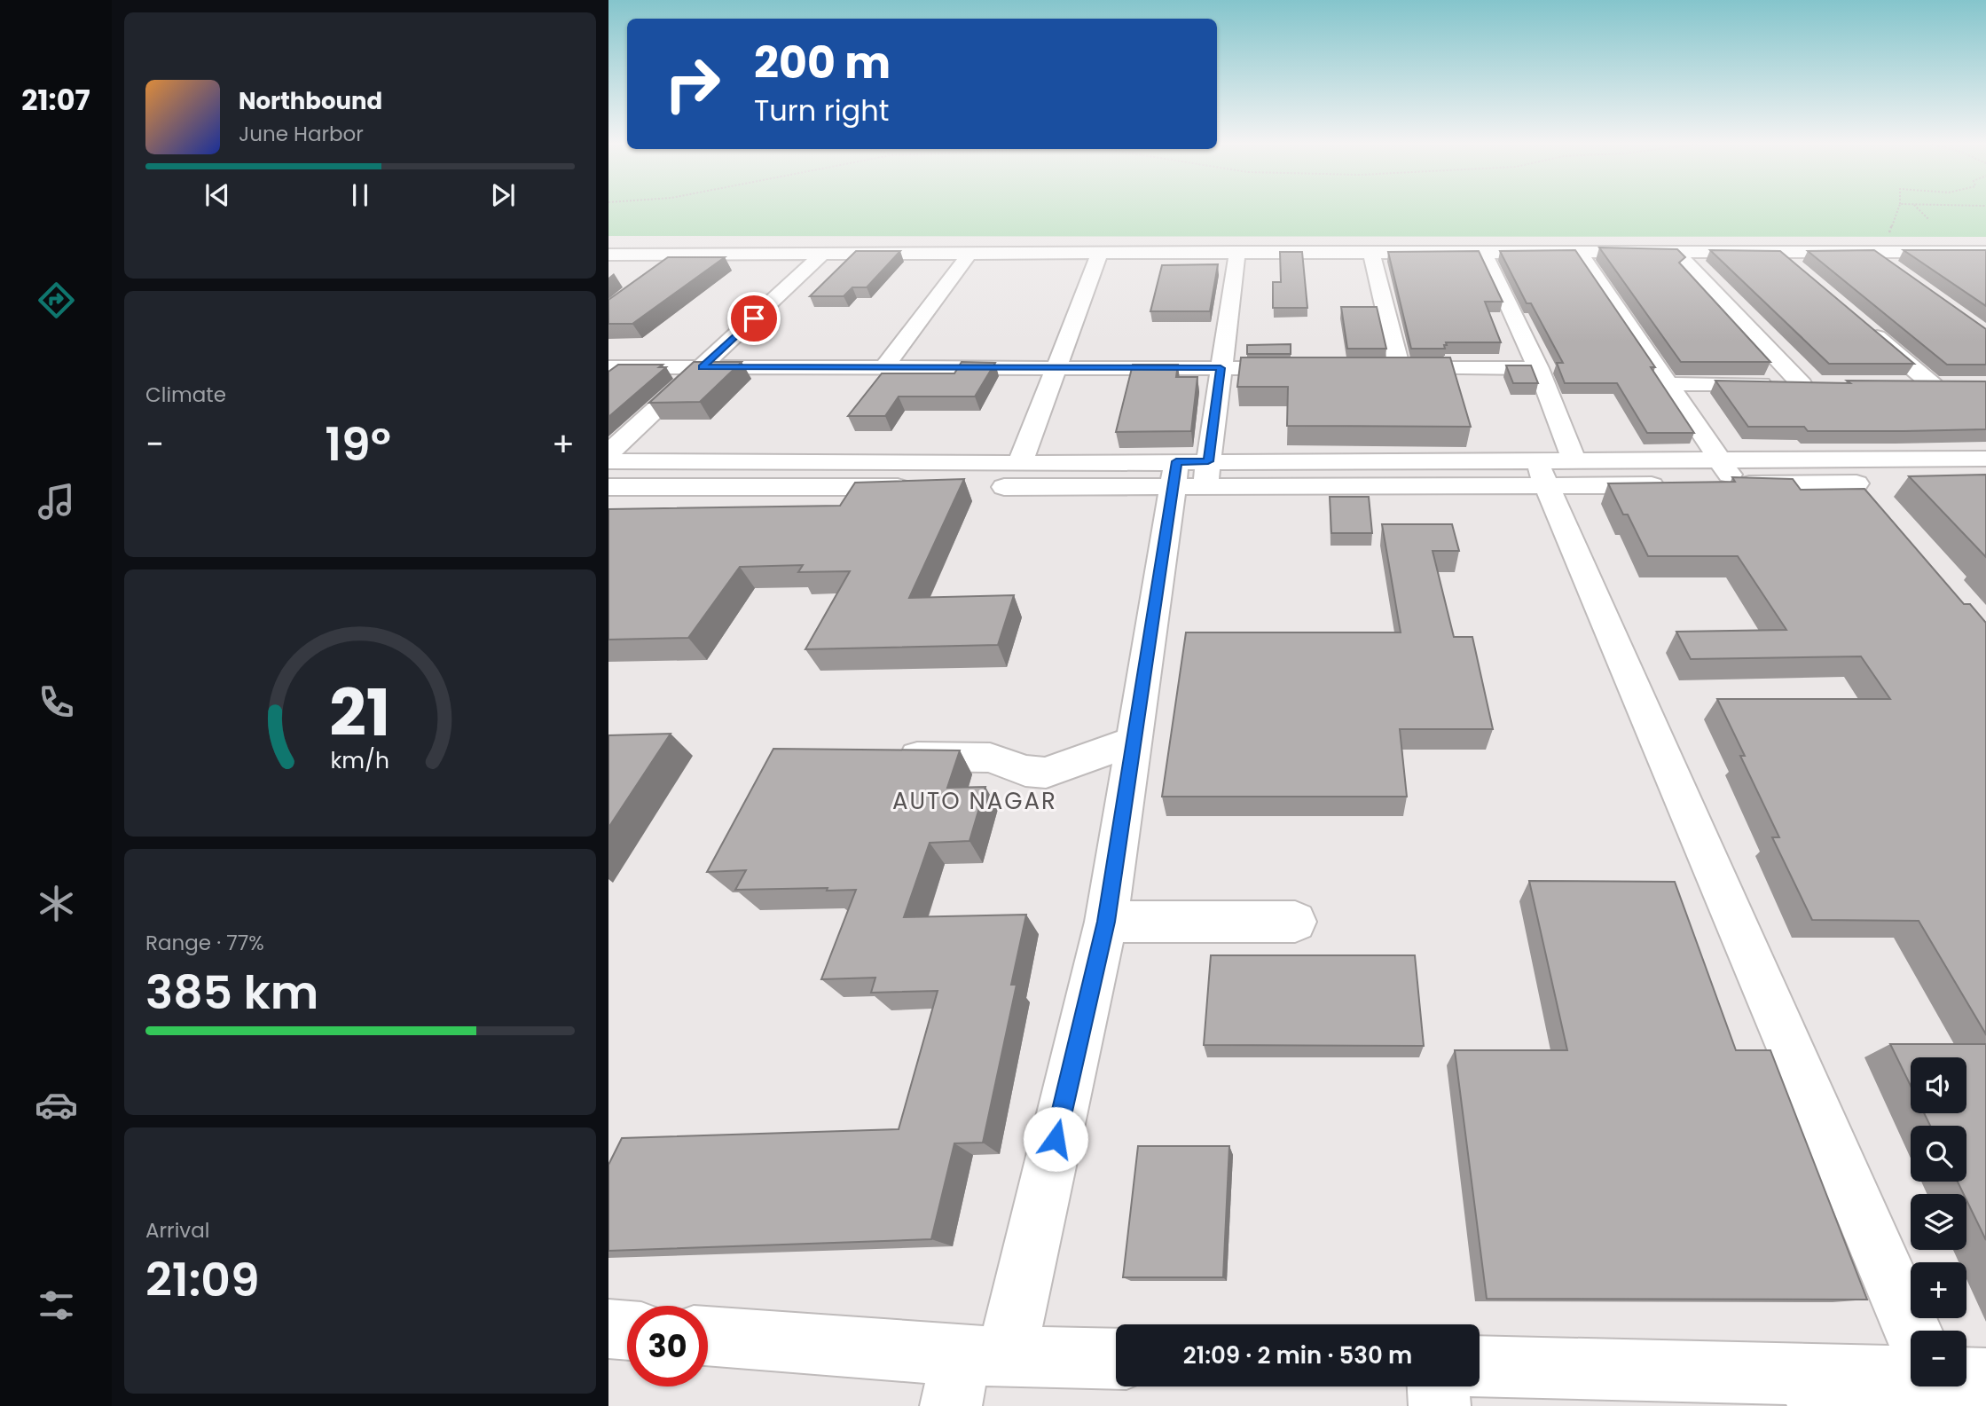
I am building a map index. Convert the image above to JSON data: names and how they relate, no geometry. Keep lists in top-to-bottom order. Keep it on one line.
{"districts":["AUTO NAGAR"],"page":{"tabs":"21:07","turn":["200 m","Turn right"],"song":["Northbound","June Harbor"],"tile":["Climate",["Range · 77%","385 km"],["Arrival","21:09"]],"heat":["−","19°","+"],"map_buttons":["+","−"],"limit":"30","trip":"21:09 · 2 min · 530 m","gauge":["21","km/h"]}}
